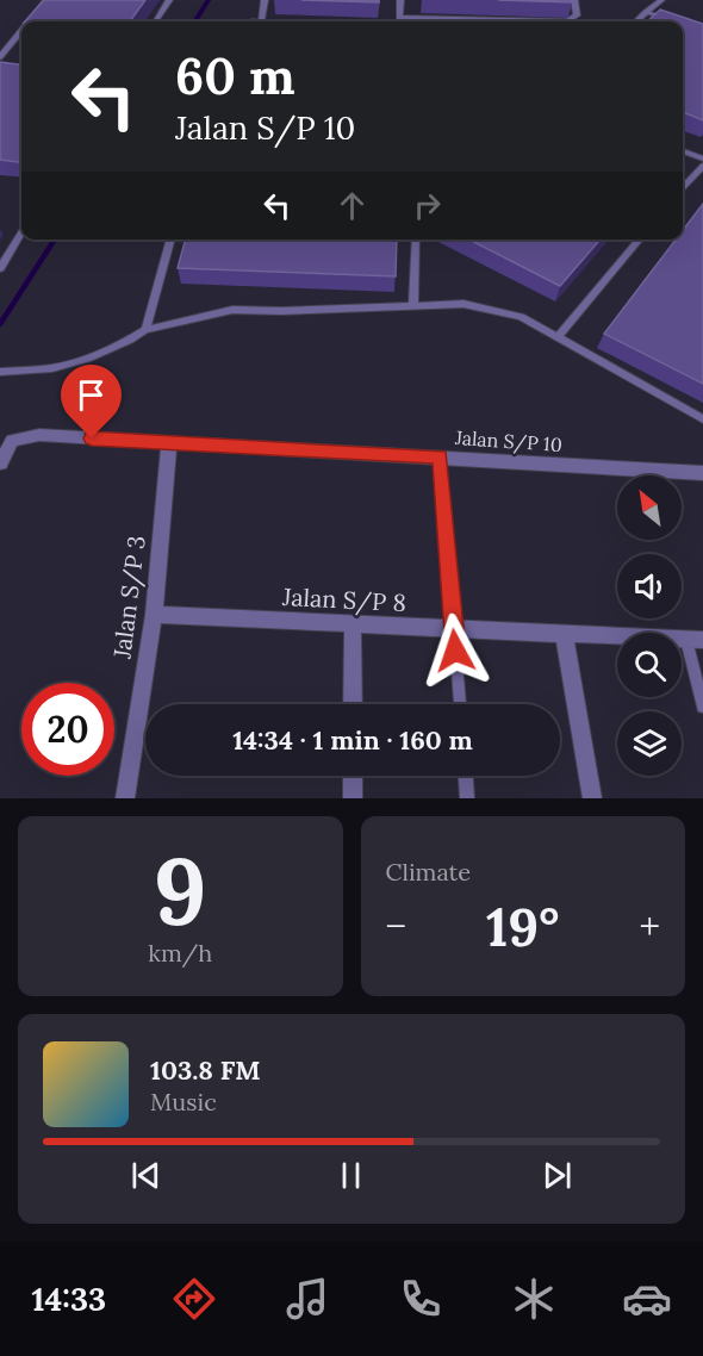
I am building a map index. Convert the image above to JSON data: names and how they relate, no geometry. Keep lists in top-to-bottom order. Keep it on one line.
{"streets":{"street":["Jalan S/P 10","Jalan S/P 3","Jalan S/P 8"]},"crossings":[["Jalan S/P 10","Jalan S/P 3"],["Jalan S/P 3","Jalan S/P 8"]],"north":"top left","page":{"turn":["60 m","Jalan S/P 10"],"limit":"20","trip":"14:34 · 1 min · 160 m","tile":[["9","km/h"],"Climate"],"heat":["−","19°","+"],"song":["103.8 FM","Music"],"tabs":"14:33"}}
